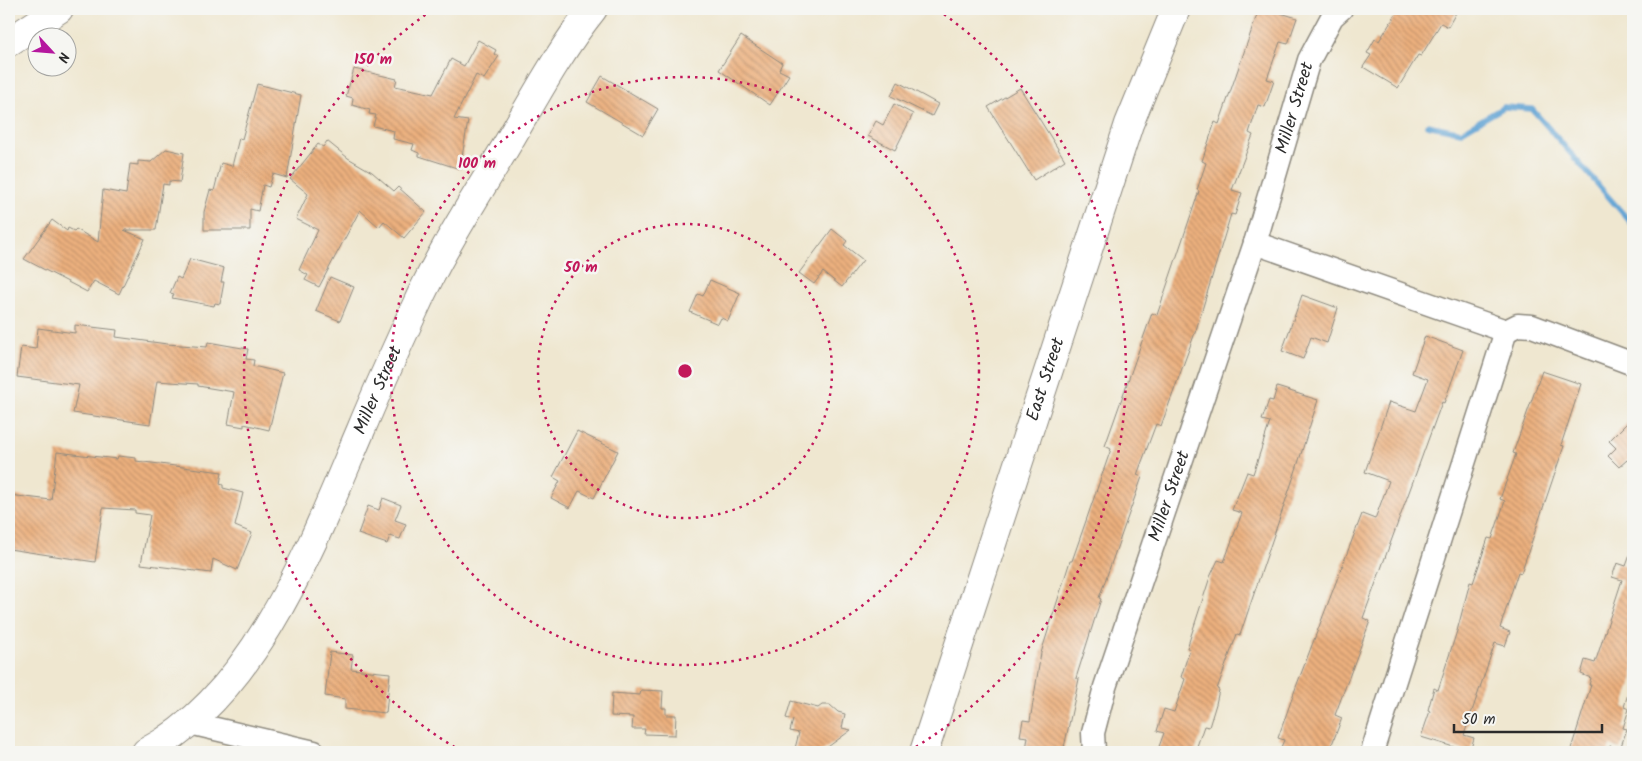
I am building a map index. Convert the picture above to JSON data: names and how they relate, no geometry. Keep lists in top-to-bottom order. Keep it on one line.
{"streets":{"main road":["Miller Street","East Street"]},"scale_bar":"50 m","north":"bottom right","rings":["150 m","100 m","50 m"]}
